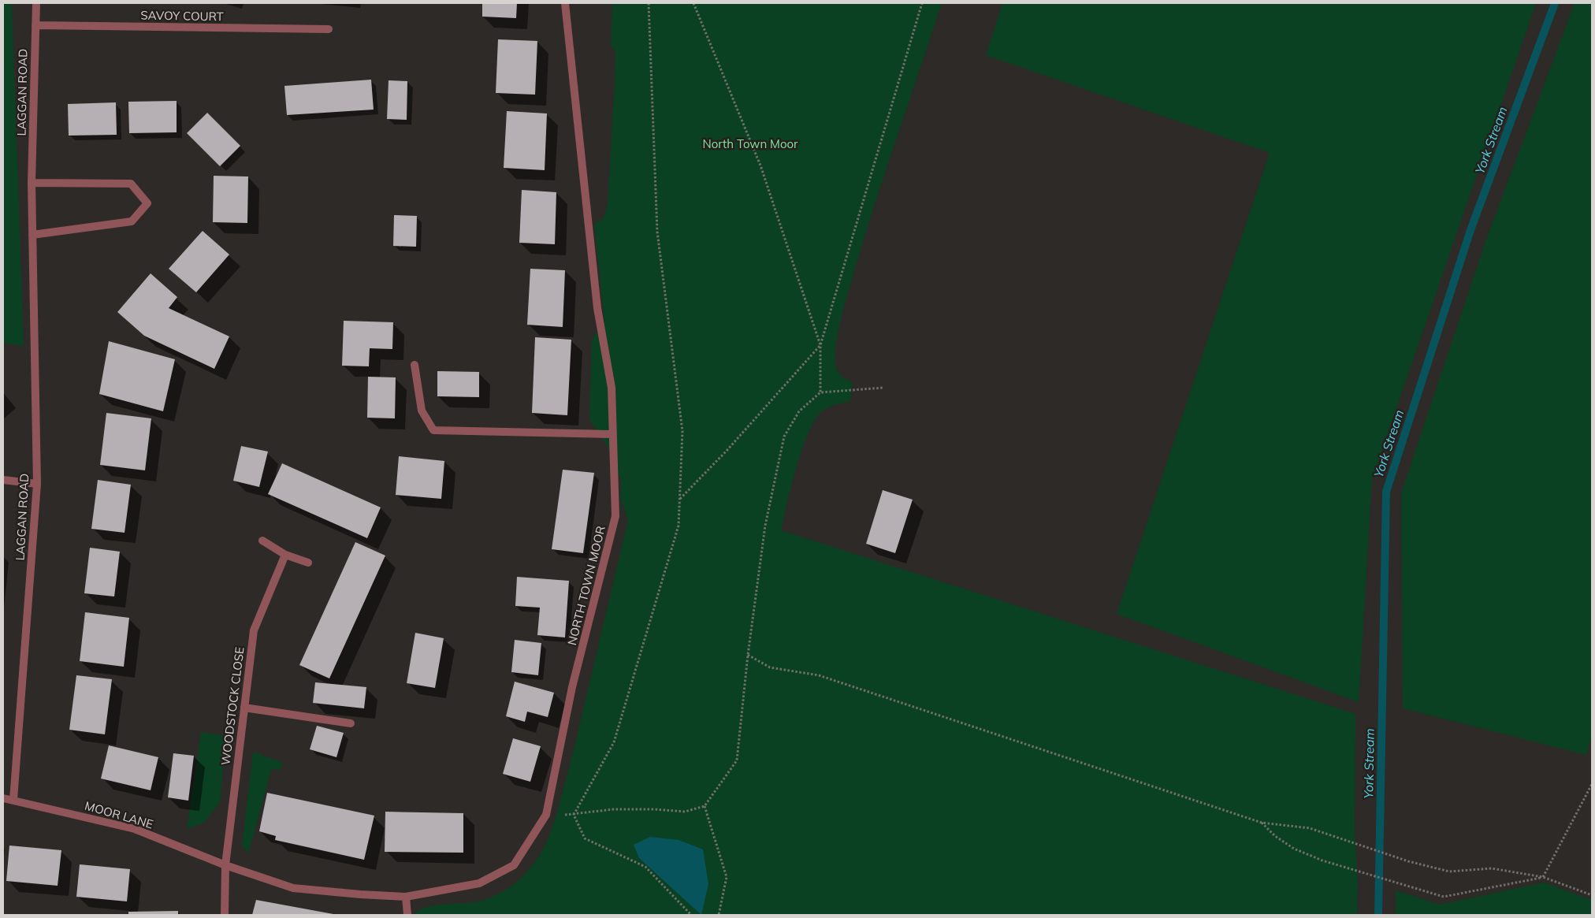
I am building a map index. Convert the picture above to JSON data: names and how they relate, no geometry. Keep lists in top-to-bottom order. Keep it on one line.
{"streets":{"street":["SAVOY COURT","LAGGAN ROAD","NORTH TOWN MOOR","WOODSTOCK CLOSE","MOOR LANE"]},"crossings":[["SAVOY COURT","LAGGAN ROAD"],["LAGGAN ROAD","MOOR LANE"],["NORTH TOWN MOOR","WOODSTOCK CLOSE"],["NORTH TOWN MOOR","MOOR LANE"],["WOODSTOCK CLOSE","MOOR LANE"]],"water":["York Stream"],"parks":["North Town Moor"]}
